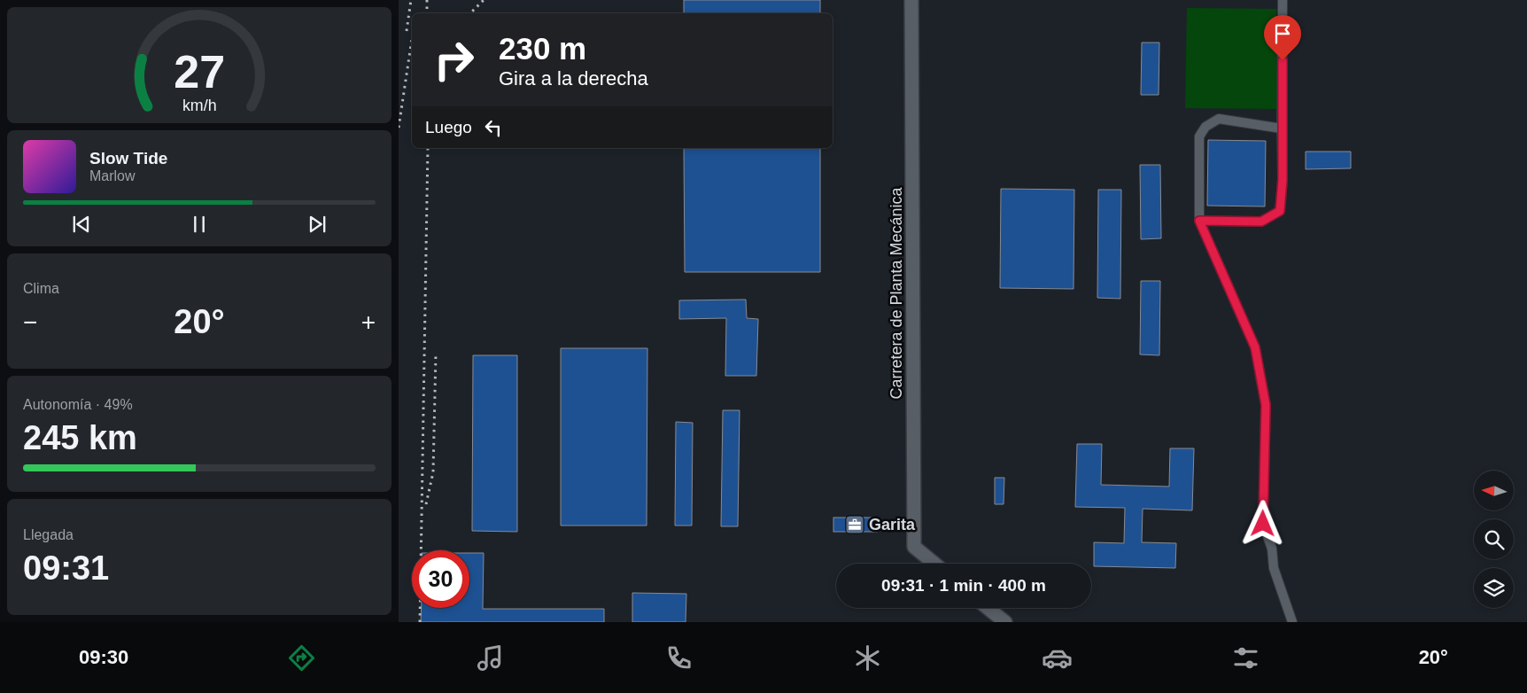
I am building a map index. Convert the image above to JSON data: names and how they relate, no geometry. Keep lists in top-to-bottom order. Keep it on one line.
{"streets":{"street":["Carretera de Planta Mecánica"]},"places":{"office":["Garita"]},"north":"left","page":{"turn":["230 m","Gira a la derecha"],"then":"Luego","song":["Slow Tide","Marlow"],"tile":["Clima",["Autonomía · 49%","245 km"],["Llegada","09:31"]],"heat":["−","20°","+"],"limit":"30","trip":"09:31 · 1 min · 400 m","tabs":["09:30","20°"],"gauge":["27","km/h"]}}
